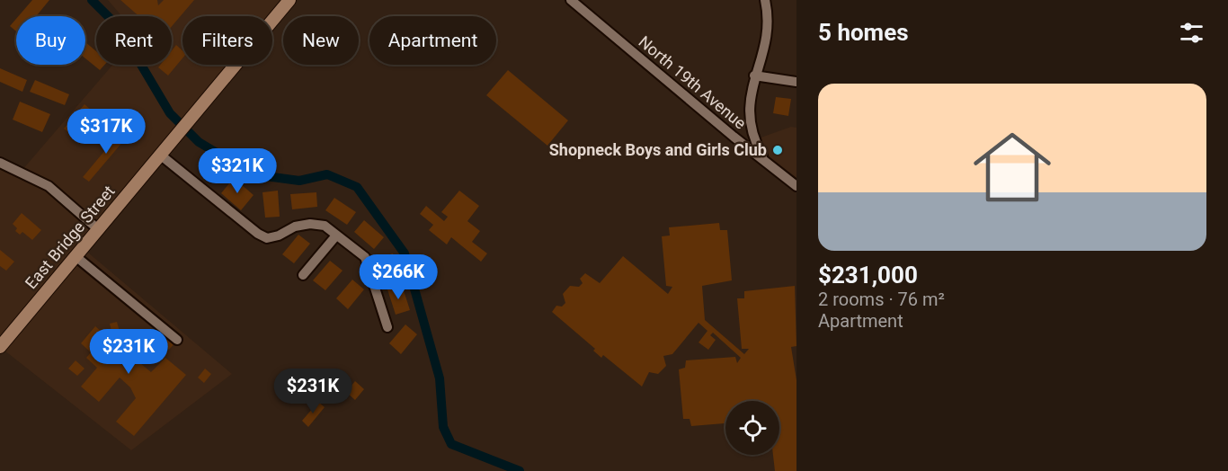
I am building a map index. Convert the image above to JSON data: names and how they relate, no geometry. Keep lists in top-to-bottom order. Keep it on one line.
{"streets":{"main road":["East Bridge Street"],"street":["North 19th Avenue"]},"places":["Shopneck Boys and Girls Club"],"page":{"heading":"5 homes","chip":["Buy","Rent","Filters","New","Apartment"],"list":[{"name":"$231,000","note":"2 rooms · 76 m² · Apartment"}],"price":["$317K","$321K","$266K","$231K","$231K"]}}
